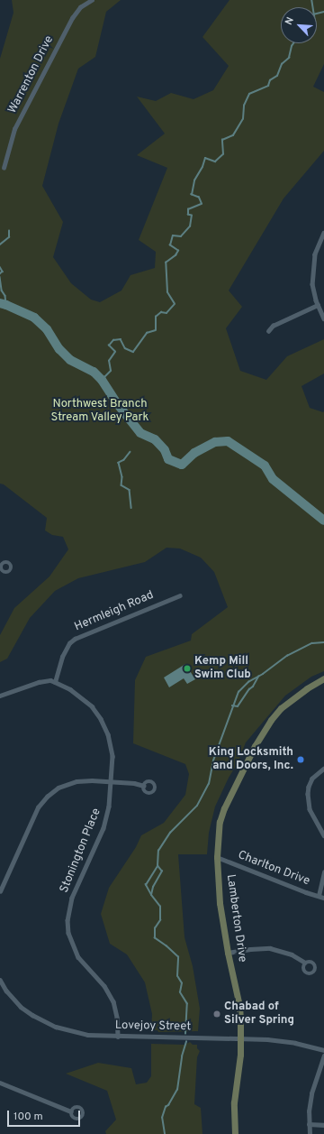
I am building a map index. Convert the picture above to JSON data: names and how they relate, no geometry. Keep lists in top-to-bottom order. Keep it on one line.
{"streets":{"street":["Warrenton Drive","Hermleigh Road","Stonington Place","Charlton Drive","Lamberton Drive","Lovejoy Street"]},"crossings":[["Hermleigh Road","Stonington Place"],["Stonington Place","Lovejoy Street"],["Charlton Drive","Lamberton Drive"],["Lamberton Drive","Lovejoy Street"]],"parks":["Northwest Branch Stream Valley Park"],"places":["Kemp Mill Swim Club","King Locksmith and Doors, Inc.","Chabad of Silver Spring"],"scale_bar":"100 m","north":"top left"}
